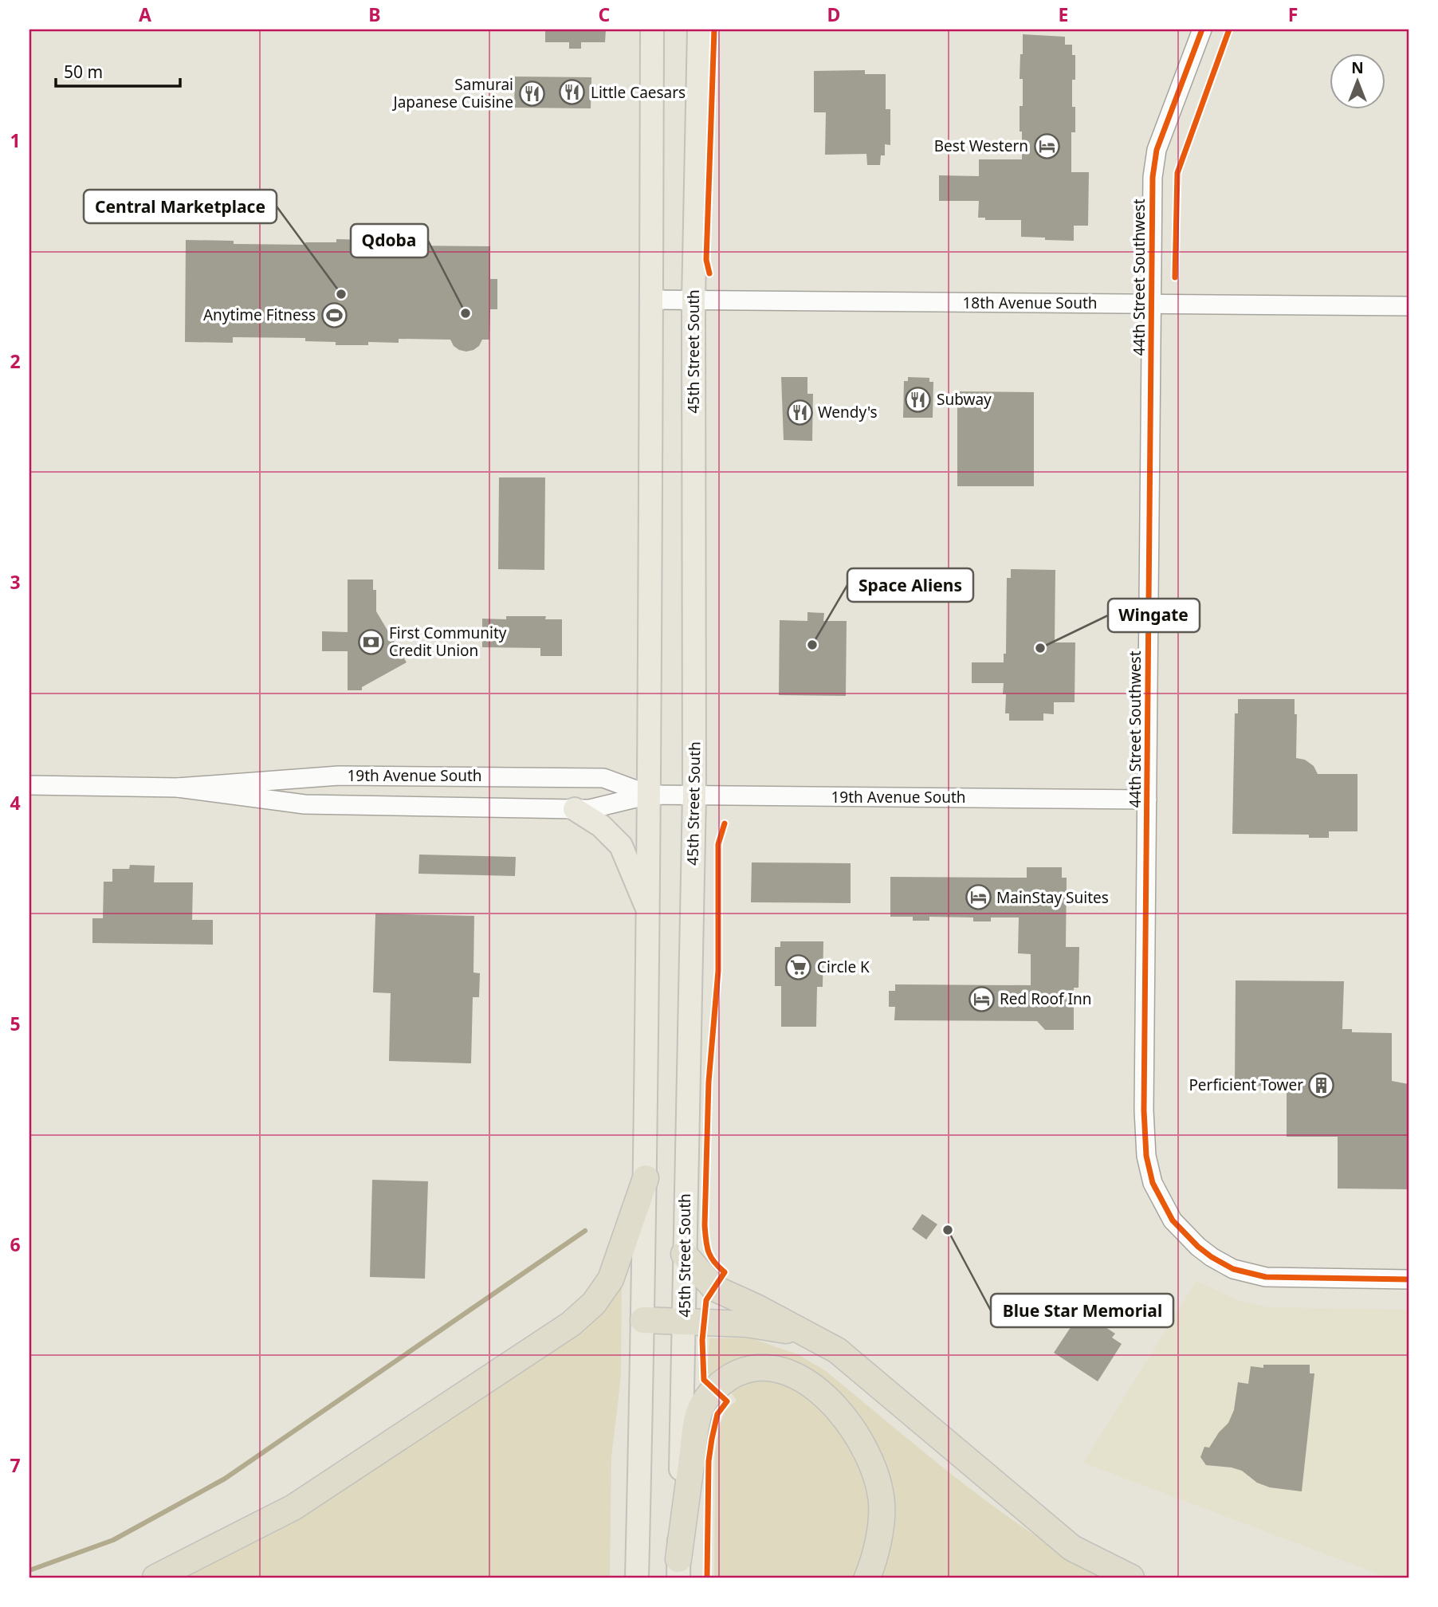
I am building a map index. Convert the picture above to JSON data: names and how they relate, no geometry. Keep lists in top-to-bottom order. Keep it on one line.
{"streets":{"main road":["45th Street South"],"street":["44th Street Southwest","18th Avenue South","19th Avenue South"]},"crossings":[["44th Street Southwest","18th Avenue South"],["44th Street Southwest","19th Avenue South"],["18th Avenue South","45th Street South"],["45th Street South","19th Avenue South"]],"places":{"restaurant":["Little Caesars","Samurai Japanese Cuisine","Subway","Wendy's"],"hotel":["Best Western","MainStay Suites","Red Roof Inn"],"other":["Central Marketplace","Qdoba","Space Aliens","Wingate","Blue Star Memorial"],"sports":["Anytime Fitness"],"bank":["First Community Credit Union"],"supermarket":["Circle K"],"building":["Perficient Tower"]},"scale_bar":"50 m","north":"top","grid":{"columns":["A","B","C","D","E","F"],"rows":["1","2","3","4","5","6","7"]}}
